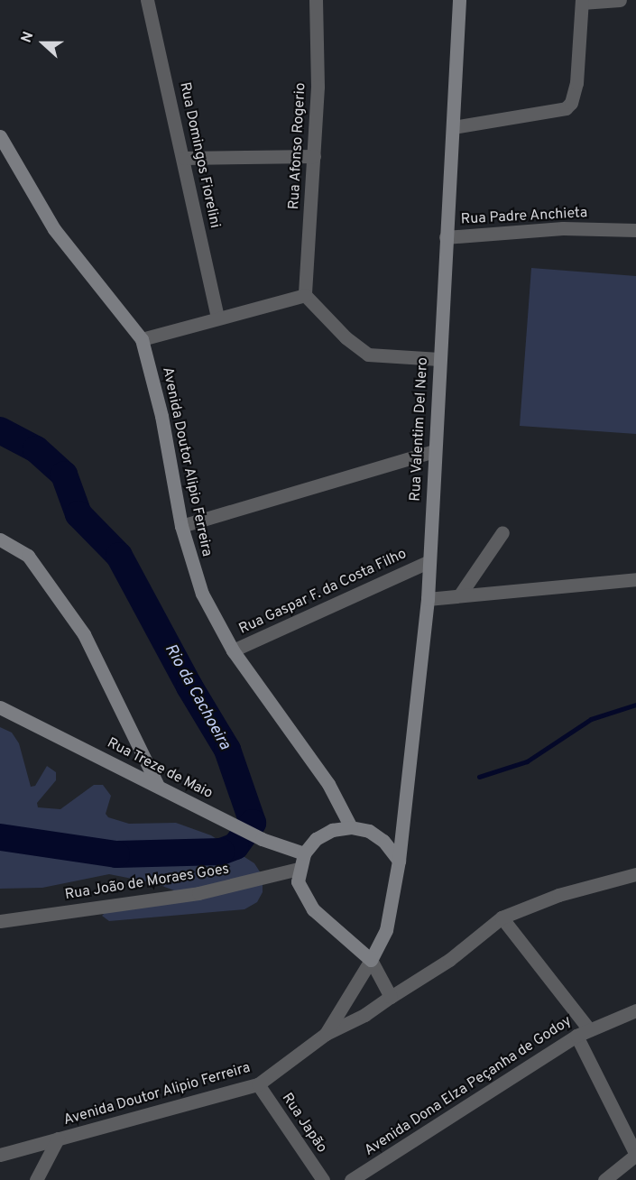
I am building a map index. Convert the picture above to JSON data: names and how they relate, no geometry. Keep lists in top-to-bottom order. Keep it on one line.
{"streets":{"main road":["Rua Valentim Del Nero","Avenida Doutor Alipio Ferreira","Rua Treze de Maio"],"street":["Rua Afonso Rogerio","Rua Domingos Fiorelini","Rua Padre Anchieta","Rua Gaspar F. da Costa Filho","Rua João de Moraes Goes","Avenida Dona Elza Peçanha de Godoy","Rua Japão"]},"crossings":[["Rua Padre Anchieta","Rua Valentim Del Nero"],["Rua Valentim Del Nero","Avenida Doutor Alipio Ferreira"],["Rua Valentim Del Nero","Rua Gaspar F. da Costa Filho"],["Avenida Doutor Alipio Ferreira","Rua Gaspar F. da Costa Filho"],["Avenida Doutor Alipio Ferreira","Rua Japão"]],"water":["Rio da Cachoeira"],"north":"left"}
